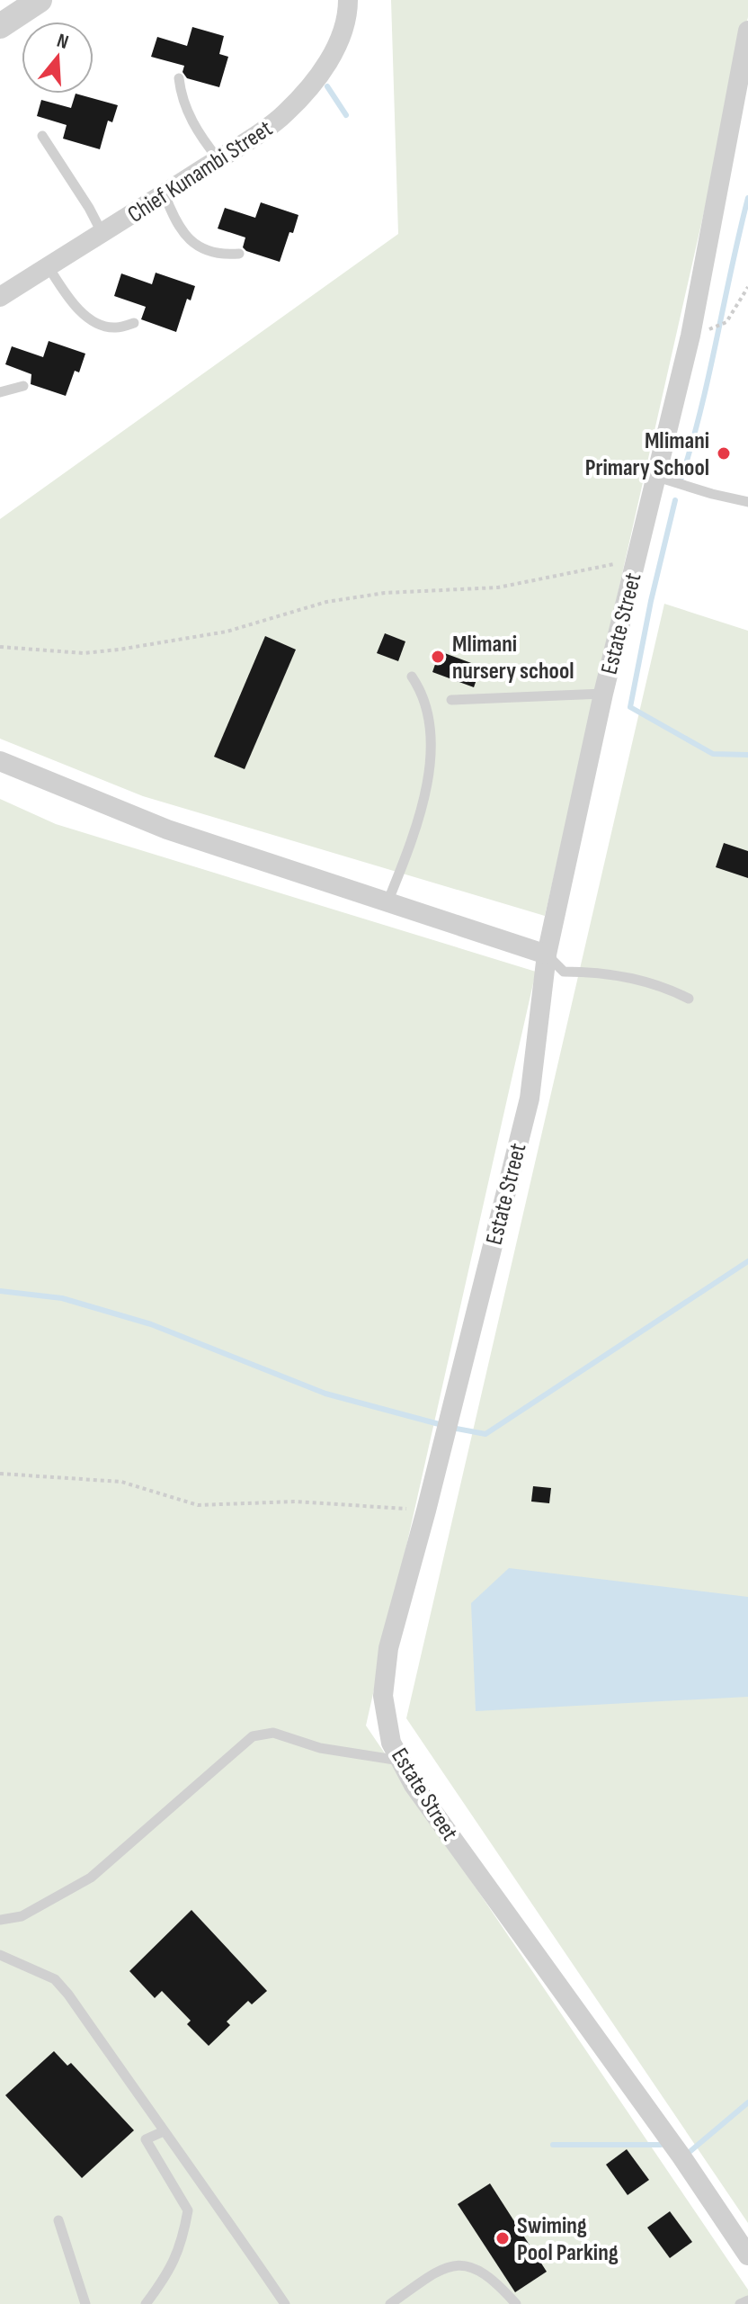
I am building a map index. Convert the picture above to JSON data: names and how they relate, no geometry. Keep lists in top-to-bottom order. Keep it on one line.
{"streets":{"street":["Chief Kunambi Street","Estate Street"]},"places":["Mlimani Primary School","Mlimani nursery school","Swiming Pool Parking"],"north":"top"}
